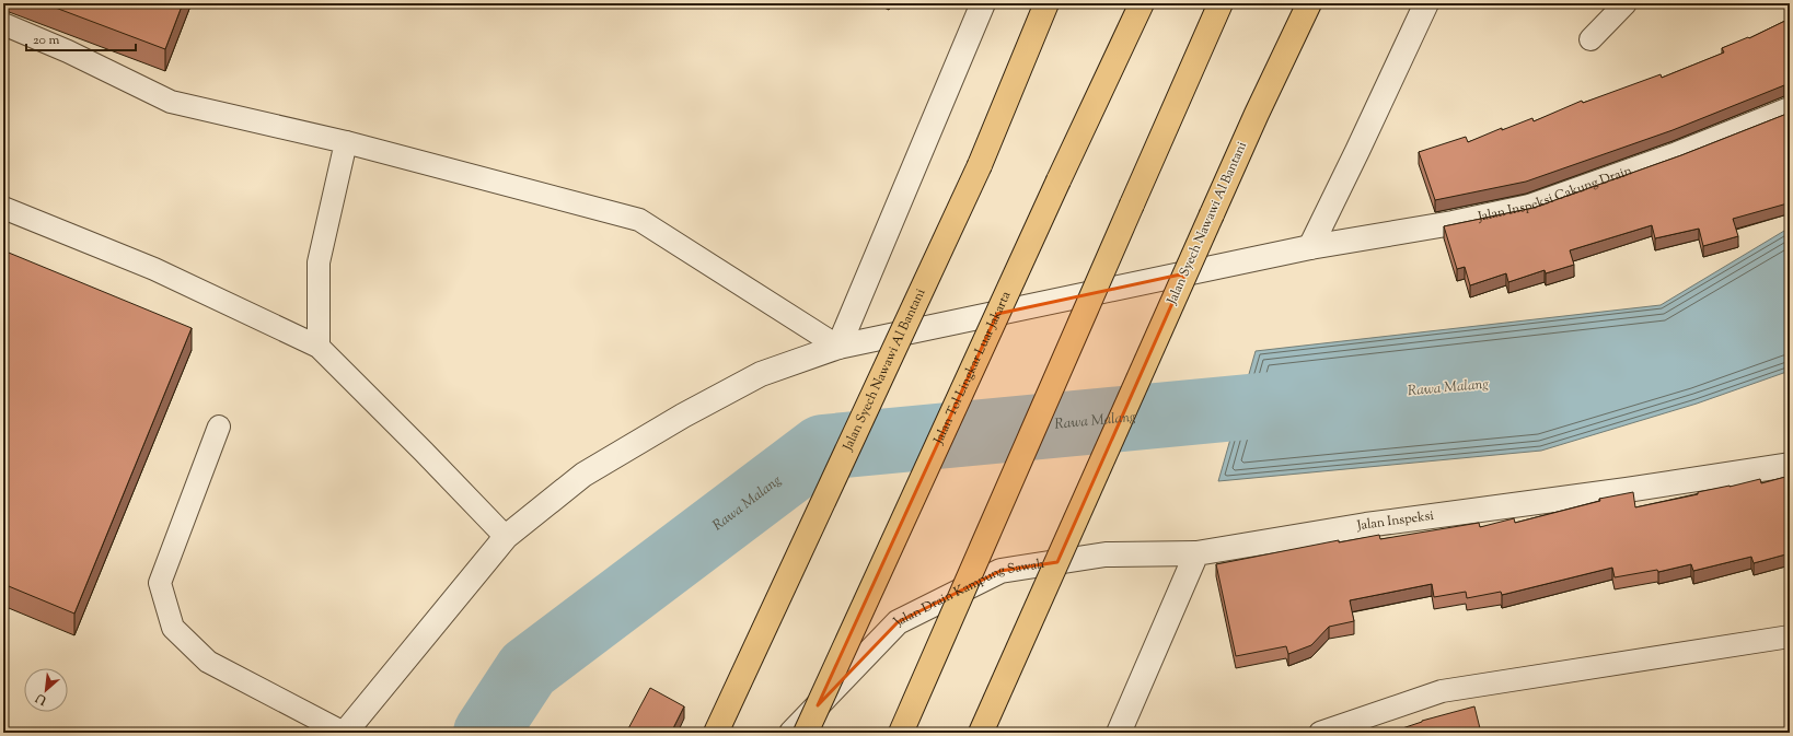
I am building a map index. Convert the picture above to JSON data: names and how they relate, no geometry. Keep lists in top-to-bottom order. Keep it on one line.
{"streets":{"highway":["Jalan Syech Nawawi Al Bantani","Jalan Tol Lingkar Luar Jakarta"],"street":["Jalan Inspeksi Cakung Drain","Jalan Inspeksi","Jalan Drain Kampung Sawah"]},"crossings":[["Jalan Inspeksi","Jalan Drain Kampung Sawah"]],"water":["Rawa Malang"],"scale_bar":"20 m","north":"bottom left"}
